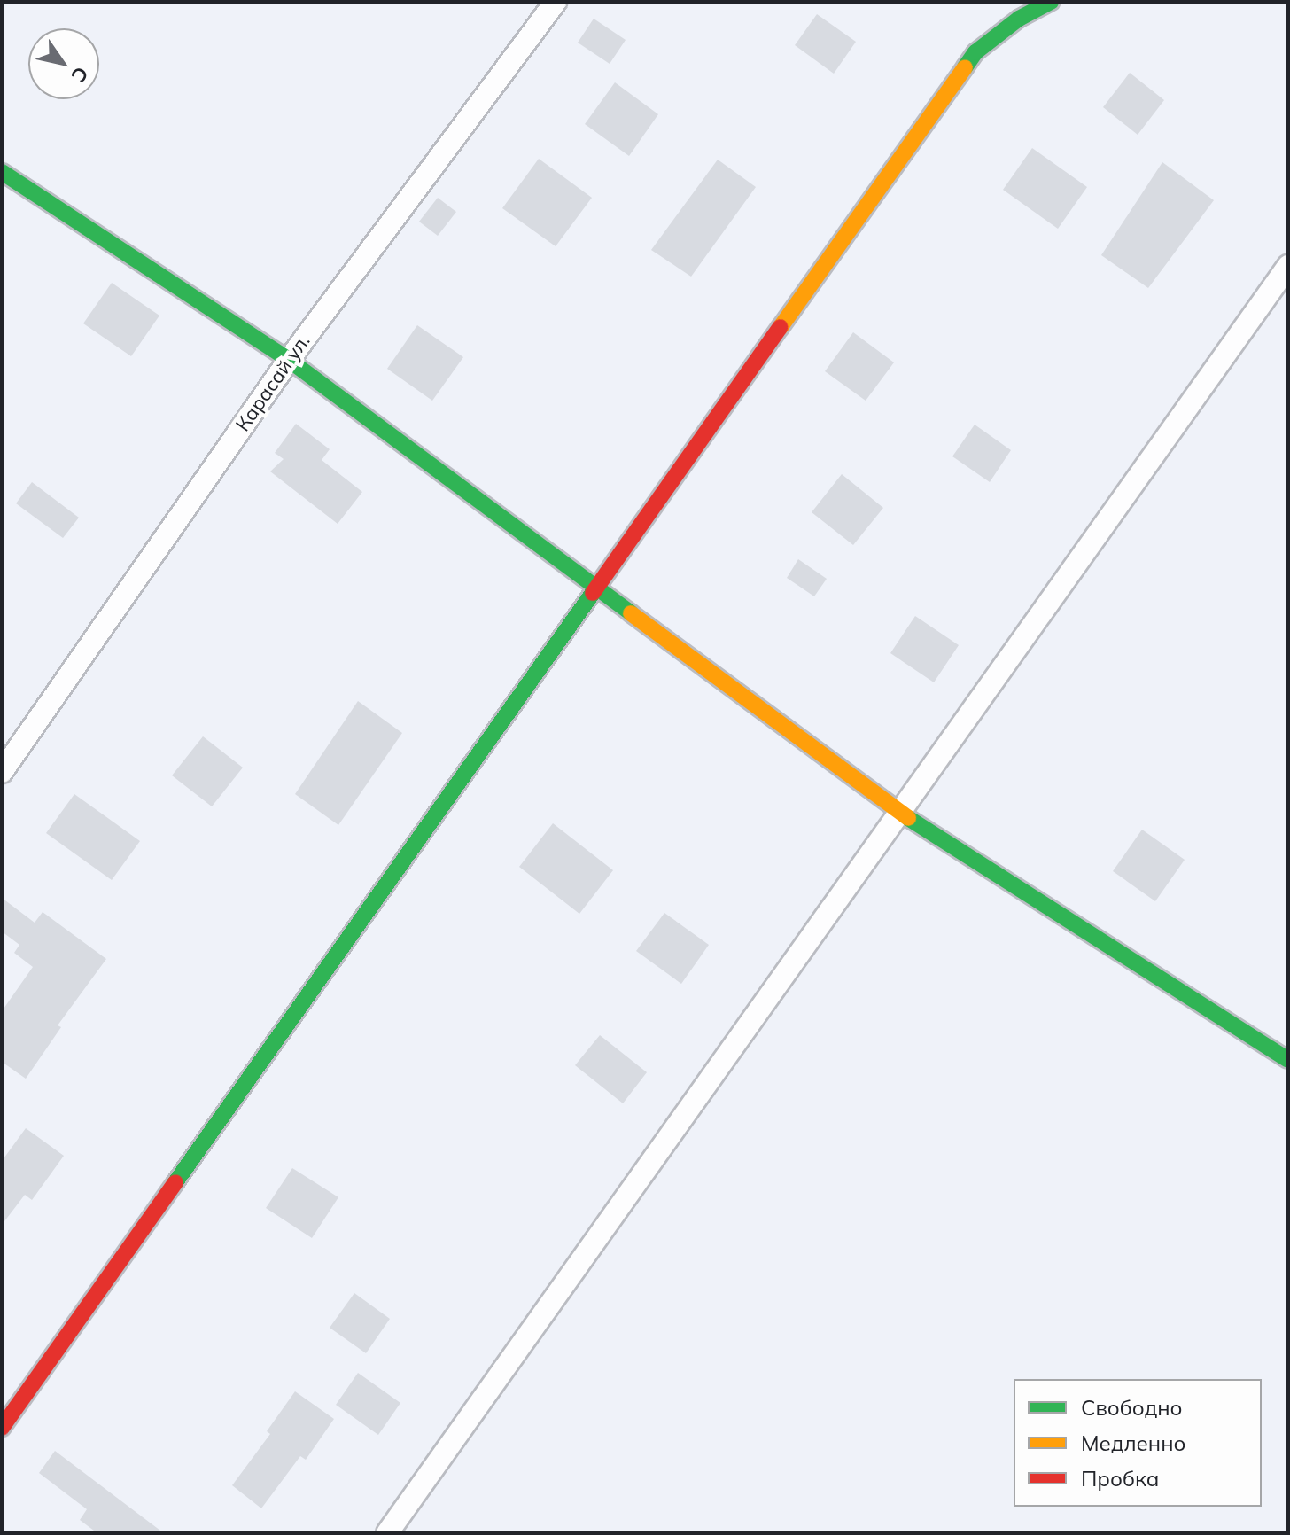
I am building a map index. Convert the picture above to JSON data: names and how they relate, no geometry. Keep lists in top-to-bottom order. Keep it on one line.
{"streets":{"street":["Карасай ул."]},"legend":["Свободно","Медленно","Пробка"],"north":"bottom right"}
